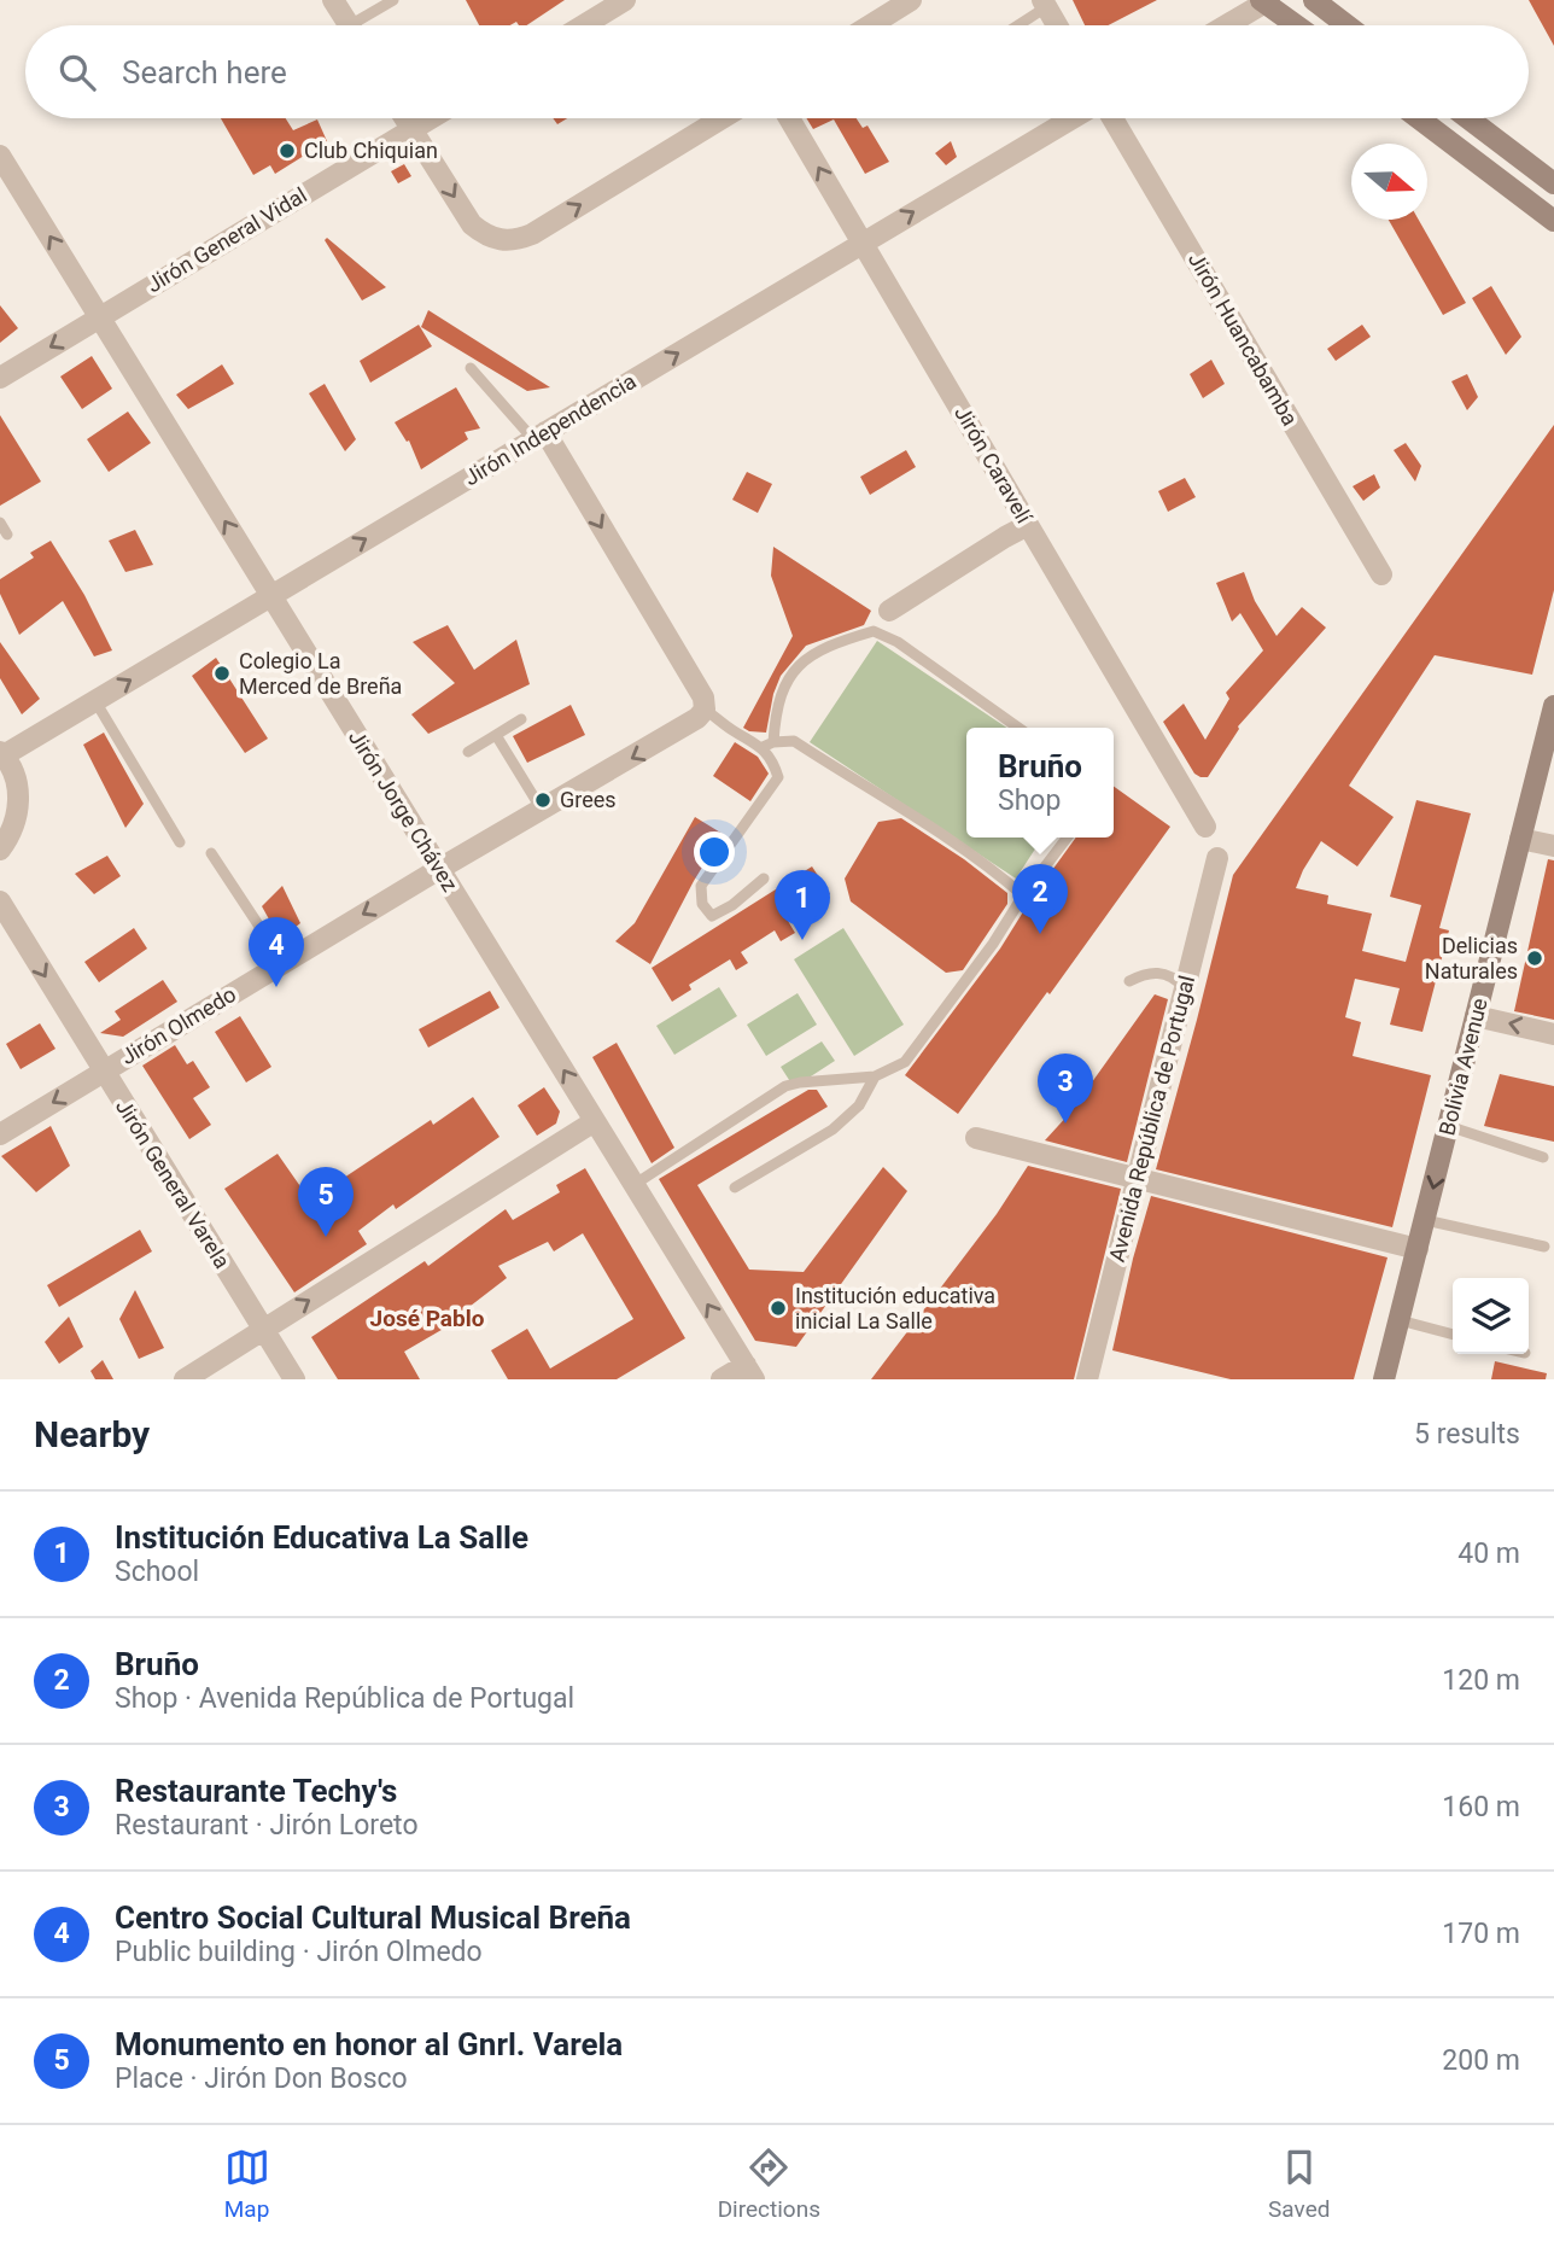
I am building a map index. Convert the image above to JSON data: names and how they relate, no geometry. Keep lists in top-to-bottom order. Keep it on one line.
{"streets":{"main road":["Bolivia Avenue"],"street":["Jirón General Vidal","Jirón Huancabamba","Jirón Independencia","Jirón Caravelí","Jirón Jorge Chávez","Jirón Olmedo","Avenida República de Portugal","Jirón General Varela"]},"crossings":[["Jirón General Vidal","Jirón Jorge Chávez"],["Jirón Independencia","Jirón Caravelí"],["Jirón Independencia","Jirón Jorge Chávez"],["Jirón Jorge Chávez","Jirón Olmedo"],["Jirón Olmedo","Jirón General Varela"]],"one_way":["Jirón Independencia","Jirón Jorge Chávez","Jirón Olmedo","Jirón General Varela"],"districts":["José Pablo"],"places":["Club Chiquian","Colegio La Merced de Breña","Grees","Delicias Naturales","Institución educativa inicial La Salle"],"north":"right","page":{"search":"Search here","popup":["Bruño","Shop"],"pins":["2","1","4","3","5"],"heading":["Nearby","5 results"],"list":[{"mark":"1","name":"Institución Educativa La Salle","note":"School","value":"40 m"},{"mark":"2","name":"Bruño","note":"Shop · Avenida República de Portugal","value":"120 m"},{"mark":"3","name":"Restaurante Techy's","note":"Restaurant · Jirón Loreto","value":"160 m"},{"mark":"4","name":"Centro Social Cultural Musical Breña","note":"Public building · Jirón Olmedo","value":"170 m"},{"mark":"5","name":"Monumento en honor al Gnrl. Varela","note":"Place · Jirón Don Bosco","value":"200 m"}],"nav":["Map","Directions","Saved"]}}
